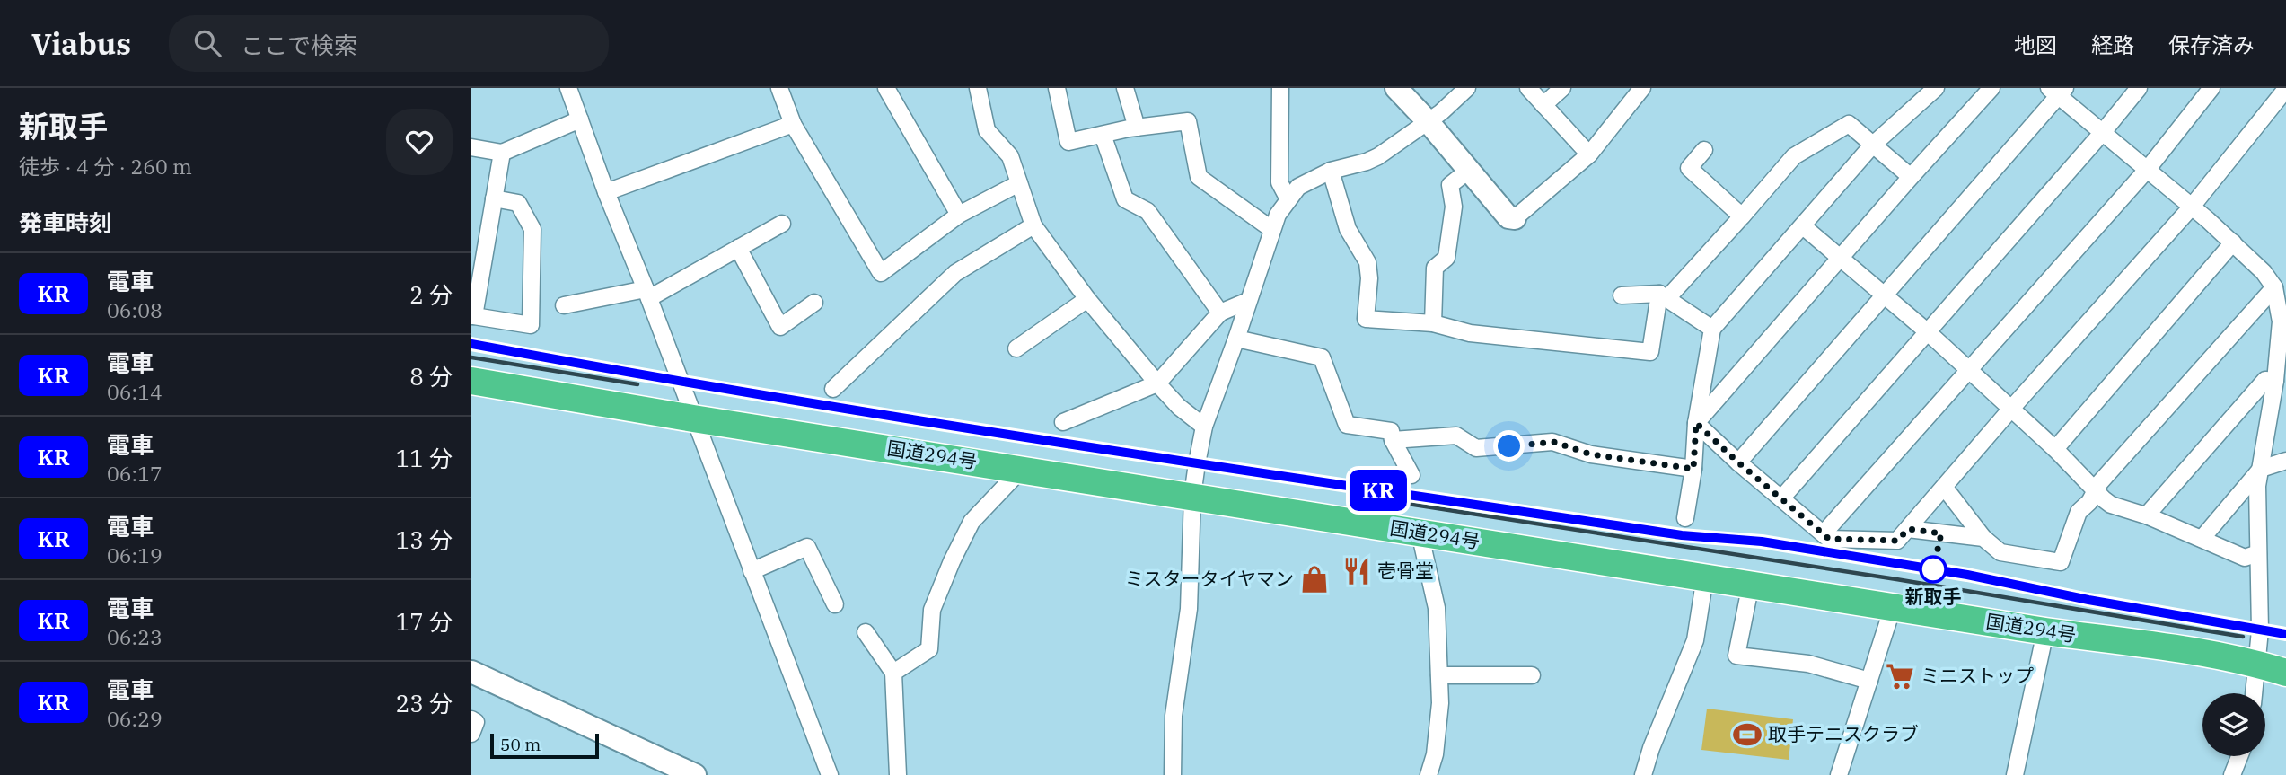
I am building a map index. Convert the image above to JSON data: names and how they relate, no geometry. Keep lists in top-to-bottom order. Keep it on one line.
{"streets":{"highway":["国道294号"]},"places":{"other":["新取手"],"restaurant":["壱骨堂"],"shop":["ミスタータイヤマン"],"supermarket":["ミニストップ"],"sports":["取手テニスクラブ"]},"scale_bar":"50 m","page":{"header":"Viabus","search":"ここで検索","nav":["地図","経路","保存済み"],"heading":[["新取手","徒歩 · 4 分 · 260 m"],"発車時刻"],"on_map":"KR","list":[{"mark":"KR","name":"電車","note":"06:08","value":"2 分"},{"mark":"KR","name":"電車","note":"06:14","value":"8 分"},{"mark":"KR","name":"電車","note":"06:17","value":"11 分"},{"mark":"KR","name":"電車","note":"06:19","value":"13 分"},{"mark":"KR","name":"電車","note":"06:23","value":"17 分"},{"mark":"KR","name":"電車","note":"06:29","value":"23 分"}],"scale":"50 m"}}
